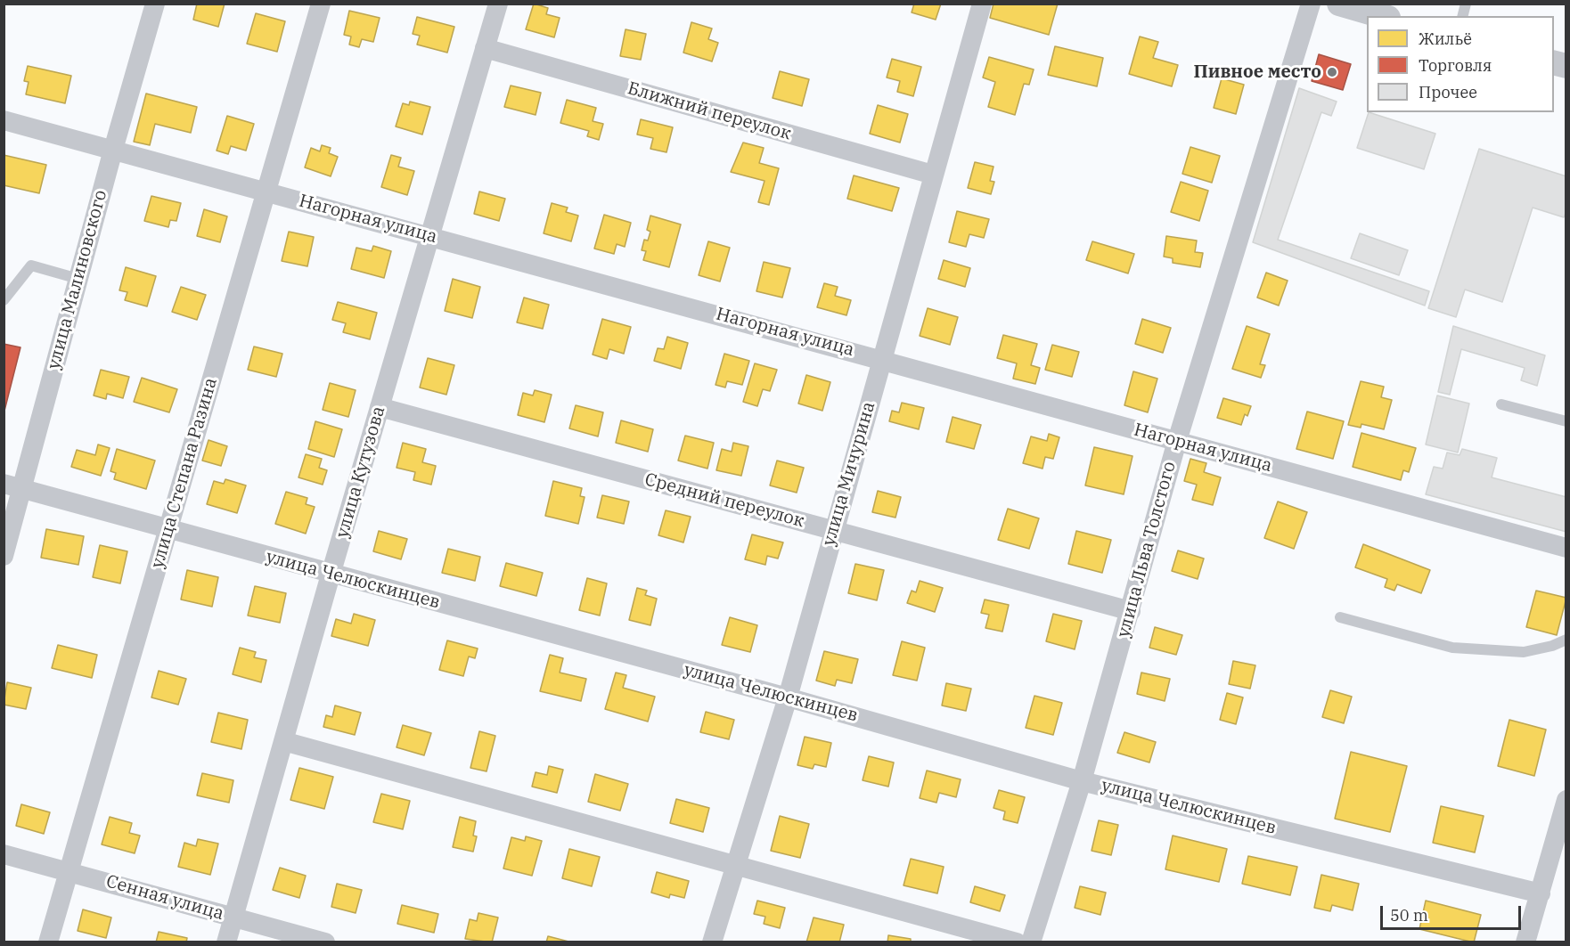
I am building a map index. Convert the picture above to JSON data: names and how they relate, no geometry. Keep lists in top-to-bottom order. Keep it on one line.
{"streets":{"street":["Ближний переулок","Нагорная улица","улица Малиновского","улица Кутузова","улица Степана Разина","улица Мичурина","Средний переулок","улица Льва Толстого","улица Челюскинцев","Сенная улица"]},"crossings":[["Ближний переулок","улица Кутузова"],["Ближний переулок","улица Мичурина"],["Нагорная улица","улица Малиновского"],["Нагорная улица","улица Кутузова"],["Нагорная улица","улица Степана Разина"],["Нагорная улица","улица Мичурина"],["Нагорная улица","улица Льва Толстого"],["улица Малиновского","улица Челюскинцев"],["улица Кутузова","Средний переулок"],["улица Кутузова","улица Челюскинцев"],["улица Кутузова","Сенная улица"],["улица Степана Разина","улица Челюскинцев"],["улица Степана Разина","Сенная улица"],["улица Мичурина","Средний переулок"],["улица Мичурина","улица Челюскинцев"],["Средний переулок","улица Льва Толстого"],["улица Льва Толстого","улица Челюскинцев"]],"places":["Пивное место"],"legend":["Жильё","Торговля","Прочее"],"scale_bar":"50 m"}
